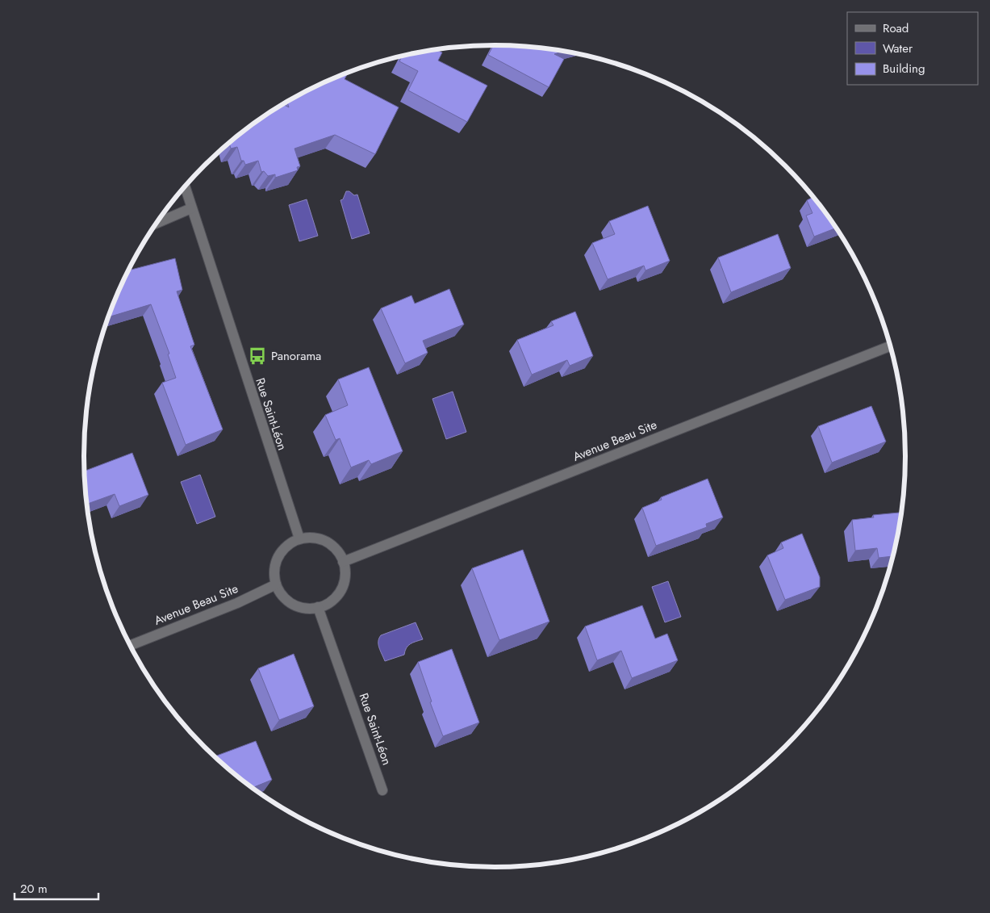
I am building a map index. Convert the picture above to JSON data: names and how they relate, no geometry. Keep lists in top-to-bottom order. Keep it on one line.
{"streets":{"street":["Rue Saint-Léon","Avenue Beau Site"]},"crossings":[["Rue Saint-Léon","Avenue Beau Site"]],"places":{"bus stop":["Panorama"]},"legend":["Road","Water","Building"],"scale_bar":"20 m"}
